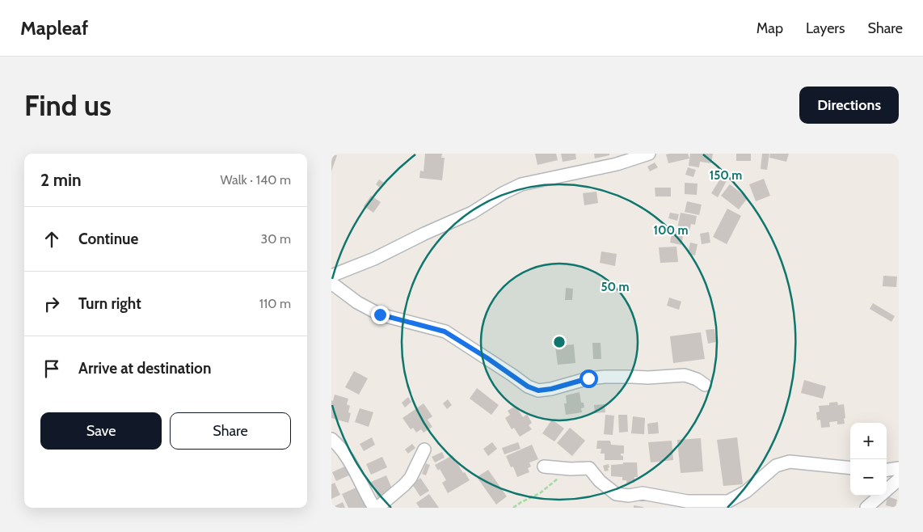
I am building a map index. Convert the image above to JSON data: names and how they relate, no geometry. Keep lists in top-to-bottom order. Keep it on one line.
{"page":{"header":"Mapleaf","nav":["Map","Layers","Share"],"buttons":["Directions",["Save","Share"]],"title":"Find us","heading":["2 min","Walk · 140 m"],"list":[["Continue","30 m"],["Turn right","110 m"],"Arrive at destination"],"map_buttons":["+","−"]},"rings":["150 m","100 m","50 m"]}
